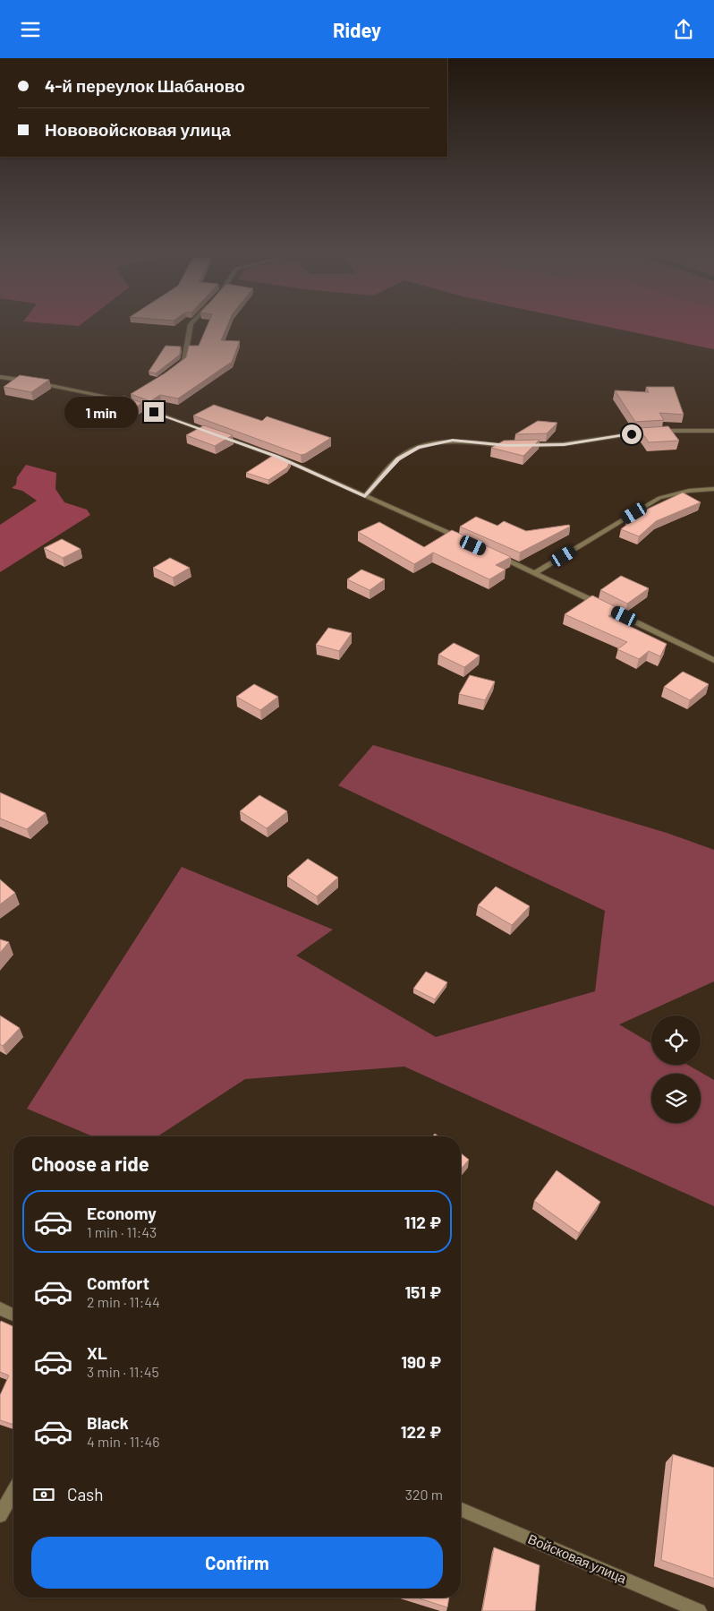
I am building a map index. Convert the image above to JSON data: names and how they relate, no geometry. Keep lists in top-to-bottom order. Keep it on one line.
{"streets":{"street":["Войсковая улица"]},"page":{"header":"Ridey","banner":["4-й переулок Шабаново","Нововойсковая улица"],"bubble":"1 min","heading":"Choose a ride","list":[{"name":"Economy","note":"1 min · 11:43","value":"112 ₽"},{"name":"Comfort","note":"2 min · 11:44","value":"151 ₽"},{"name":"XL","note":"3 min · 11:45","value":"190 ₽"},{"name":"Black","note":"4 min · 11:46","value":"122 ₽"}],"pay":["Cash","320 m"],"buttons":"Confirm"}}
